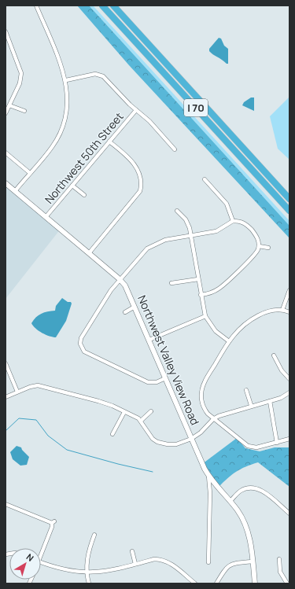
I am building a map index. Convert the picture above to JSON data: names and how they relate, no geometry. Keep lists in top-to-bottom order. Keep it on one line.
{"streets":{"highway":["I 70"],"street":["Northwest 50th Street","Northwest Valley View Road"]},"crossings":[["Northwest 50th Street","Northwest Valley View Road"]],"north":"top right"}
